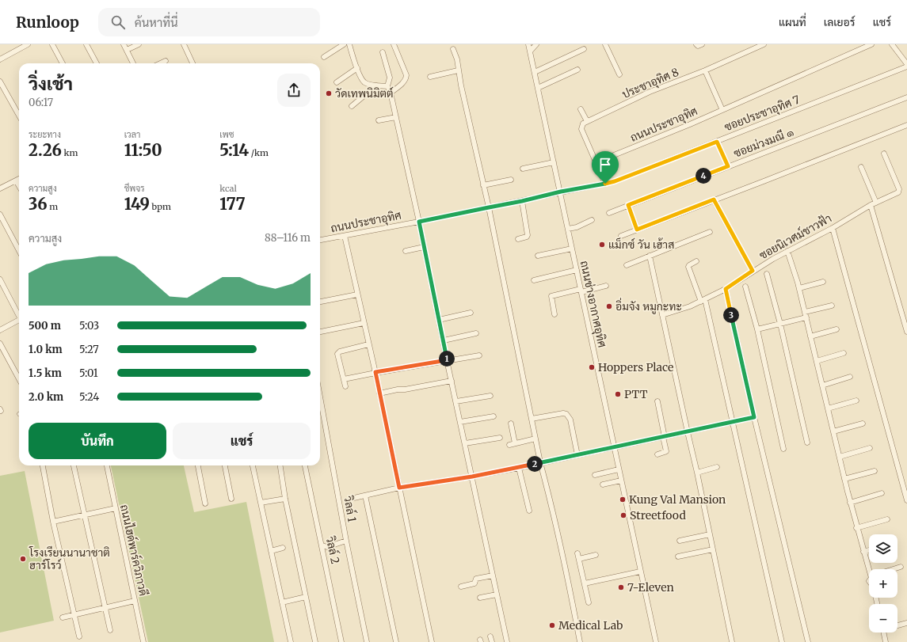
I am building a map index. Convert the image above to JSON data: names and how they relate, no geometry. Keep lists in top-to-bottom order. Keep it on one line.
{"streets":{"street":["ประชาอุทิศ 8","ซอยประชาอุทิศ 7","ถนนประชาอุทิศ","ซอยม่วงมณี ๑","ซอยนิเวศม์ชาวฟ้า","ถนนช่างอากาศอุทิศ","วิลล์ 1","ถนนไฮด์พาร์ควิภาวดี","วิลล์ 2"]},"crossings":[["ซอยประชาอุทิศ 7","ถนนประชาอุทิศ"],["ถนนประชาอุทิศ","ถนนช่างอากาศอุทิศ"]],"places":["วัดเทพนิมิตต์","แม็กซ์ วัน เฮ้าส","อิ่มจัง หมูกะทะ","Hoppers Place","PTT","Kung Val Mansion","Streetfood","โรงเรียนนานาชาติ ฮาร์โรว์","7-Eleven","Medical Lab"],"page":{"header":"Runloop","search":"ค้นหาที่นี่","nav":["แผนที่","เลเยอร์","แชร์"],"heading":["วิ่งเช้า","06:17"],"stats":[["ระยะทาง","2.26 km"],["เวลา","11:50"],["เพซ","5:14 /km"],["ความสูง","36 m"],["ชีพจร","149 bpm"],["kcal","177"]],"pins":["4","3","1","2"],"chart":["ความสูง","88–116 m"],"list":[{"name":"500 m","note":"5:03"},{"name":"1.0 km","note":"5:27"},{"name":"1.5 km","note":"5:01"},{"name":"2.0 km","note":"5:24"}],"buttons":["บันทึก","แชร์"],"map_buttons":["+","−"]}}
